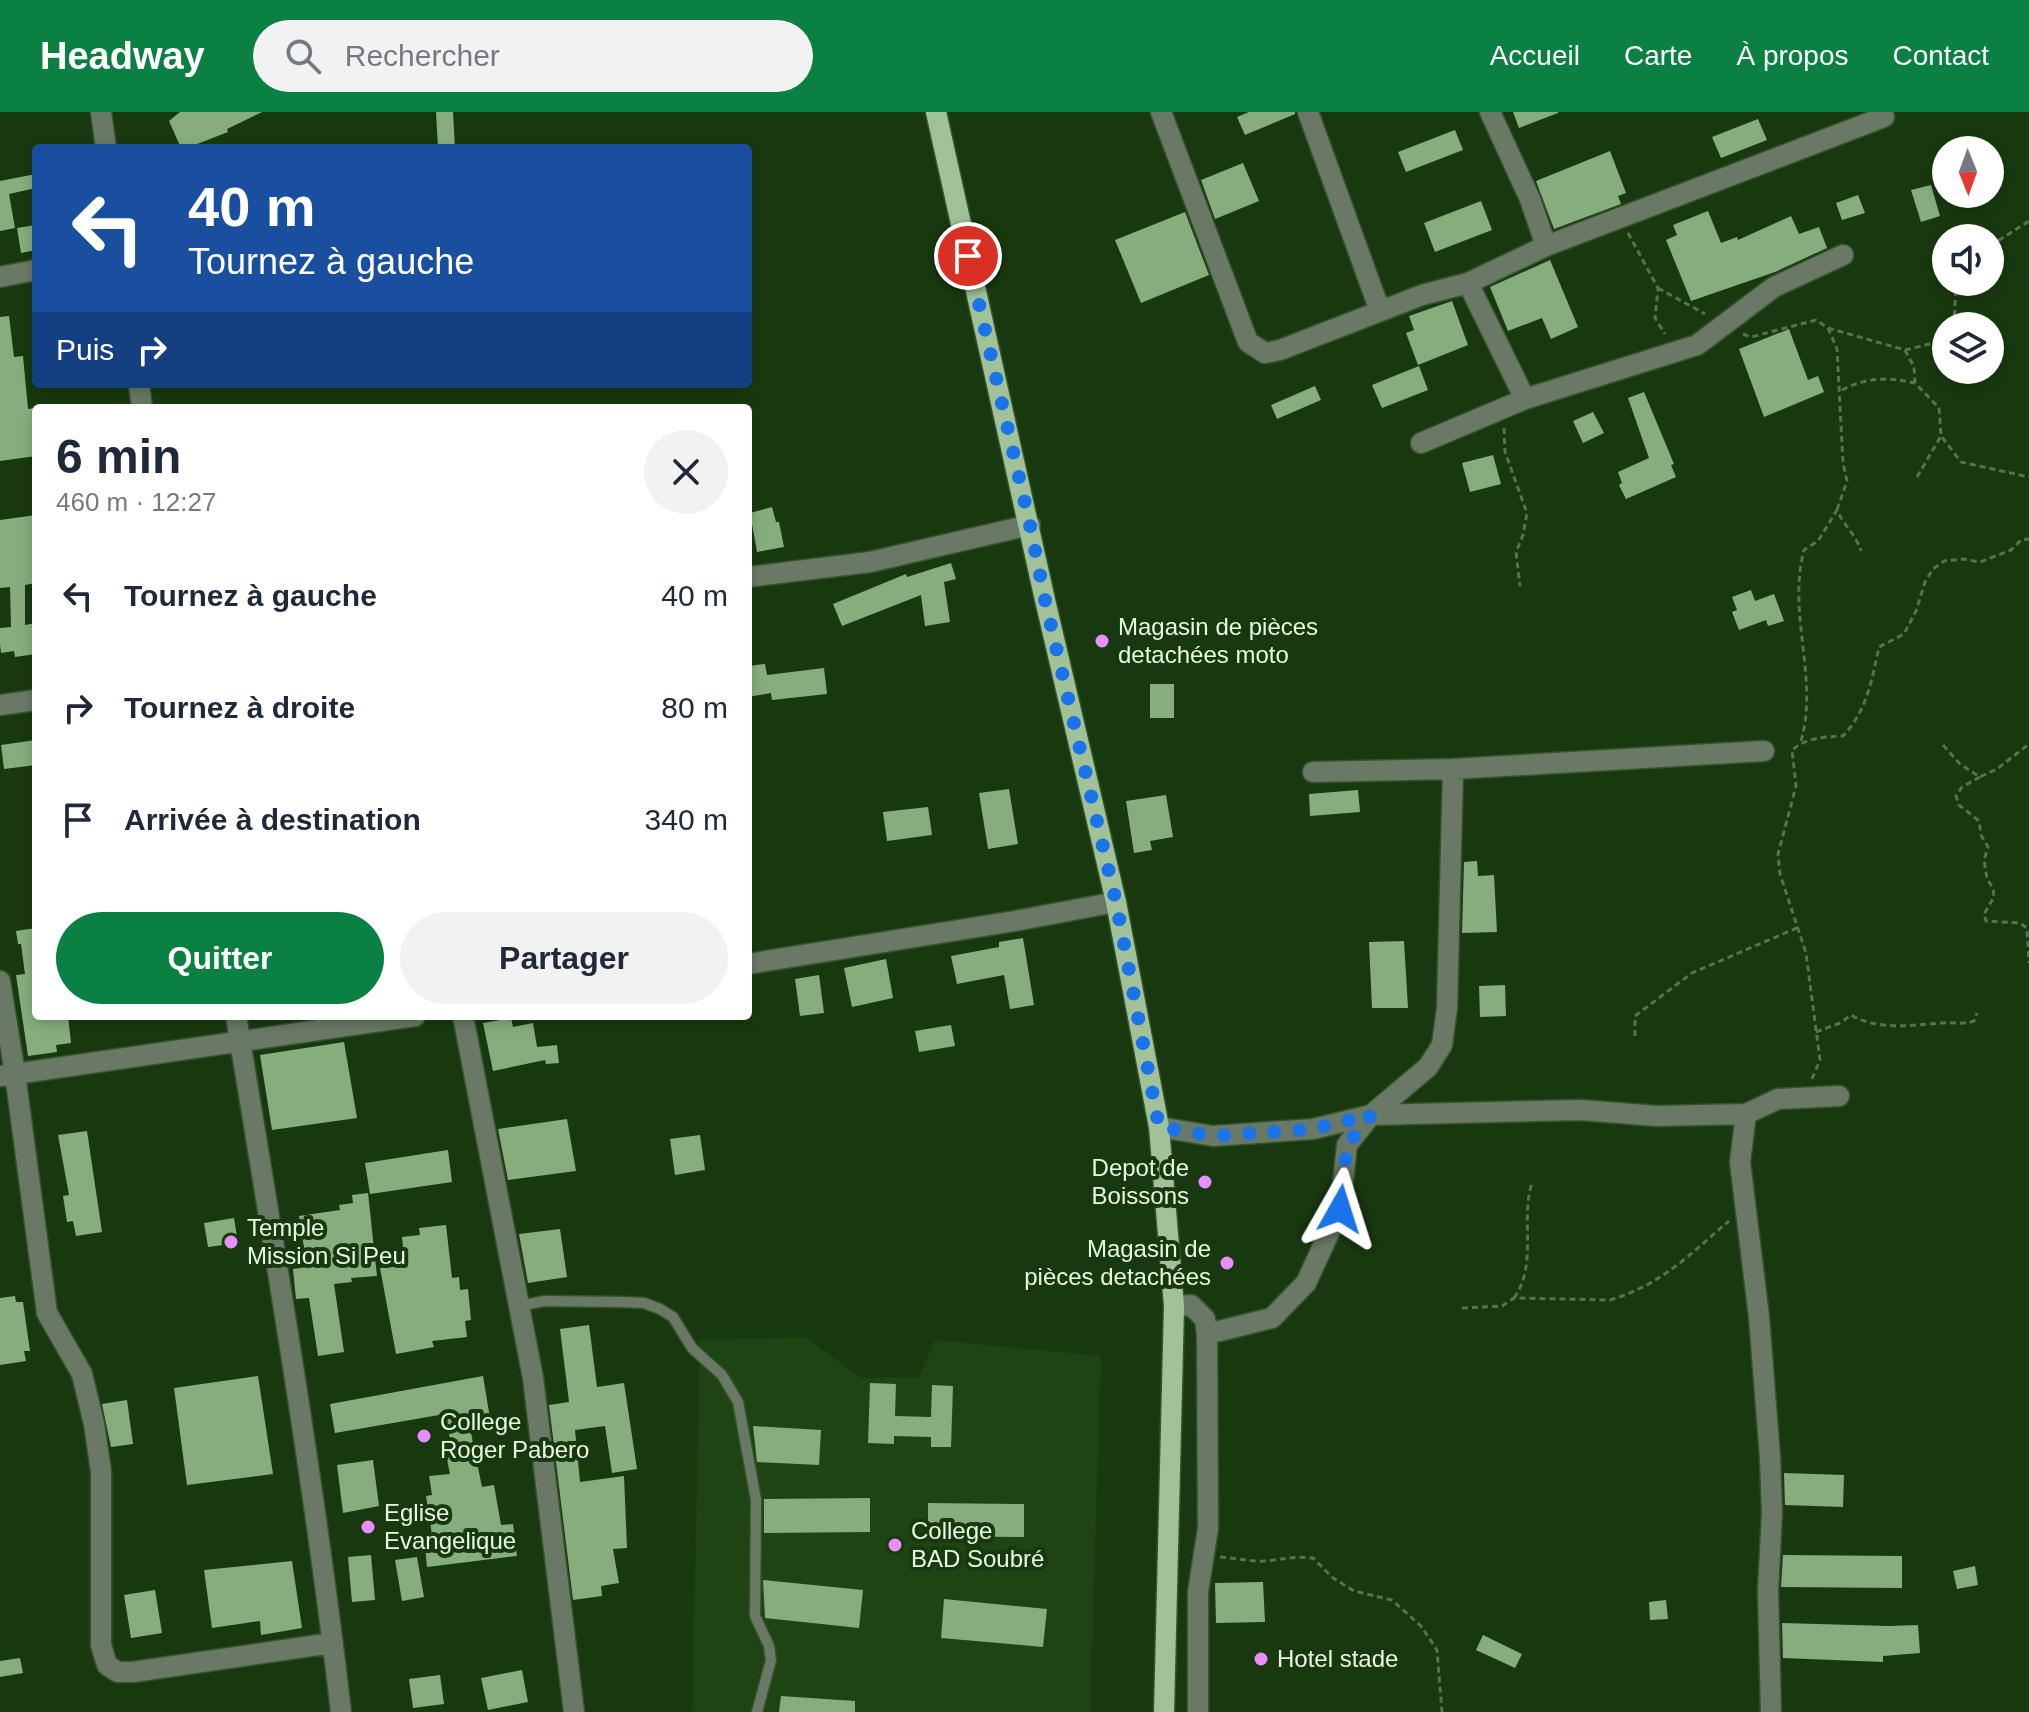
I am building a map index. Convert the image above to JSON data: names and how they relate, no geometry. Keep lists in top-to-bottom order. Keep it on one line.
{"places":["Magasin de pièces detachées moto","Depot de Boissons","Temple Mission Si Peu","Magasin de pièces detachées","College Roger Pabero","Eglise Evangelique","College BAD Soubré","Hotel stade"],"north":"bottom","page":{"header":"Headway","search":"Rechercher","nav":["Accueil","Carte","À propos","Contact"],"turn":["40 m","Tournez à gauche"],"then":"Puis","heading":["6 min","460 m · 12:27"],"list":[{"name":"Tournez à gauche","value":"40 m"},{"name":"Tournez à droite","value":"80 m"},{"name":"Arrivée à destination","value":"340 m"}],"buttons":["Quitter","Partager"]}}
